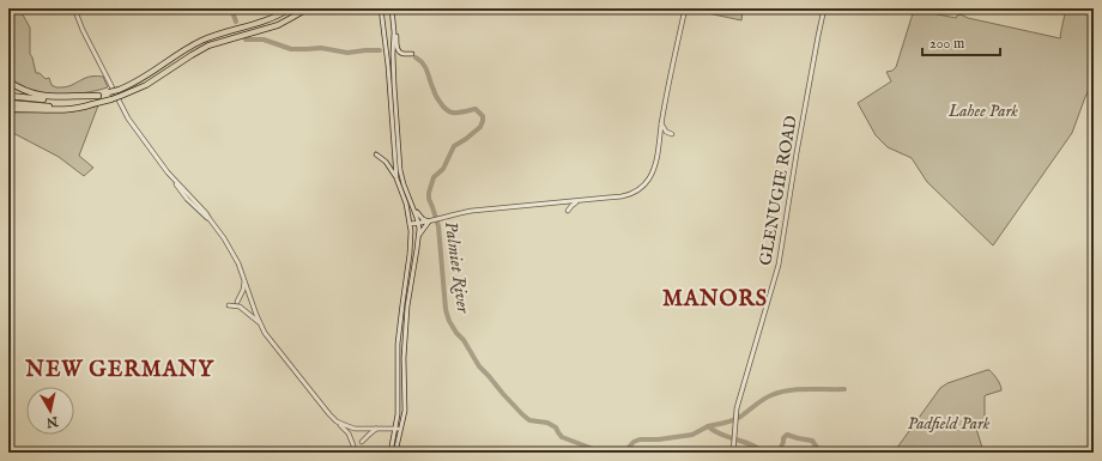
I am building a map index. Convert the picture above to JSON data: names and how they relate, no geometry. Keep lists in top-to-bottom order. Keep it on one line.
{"streets":{"street":["GLENUGIE ROAD"]},"districts":["MANORS","NEW GERMANY"],"water":["Palmiet River"],"parks":["Lahee Park","Padfield Park"],"scale_bar":"200 m","north":"bottom"}
